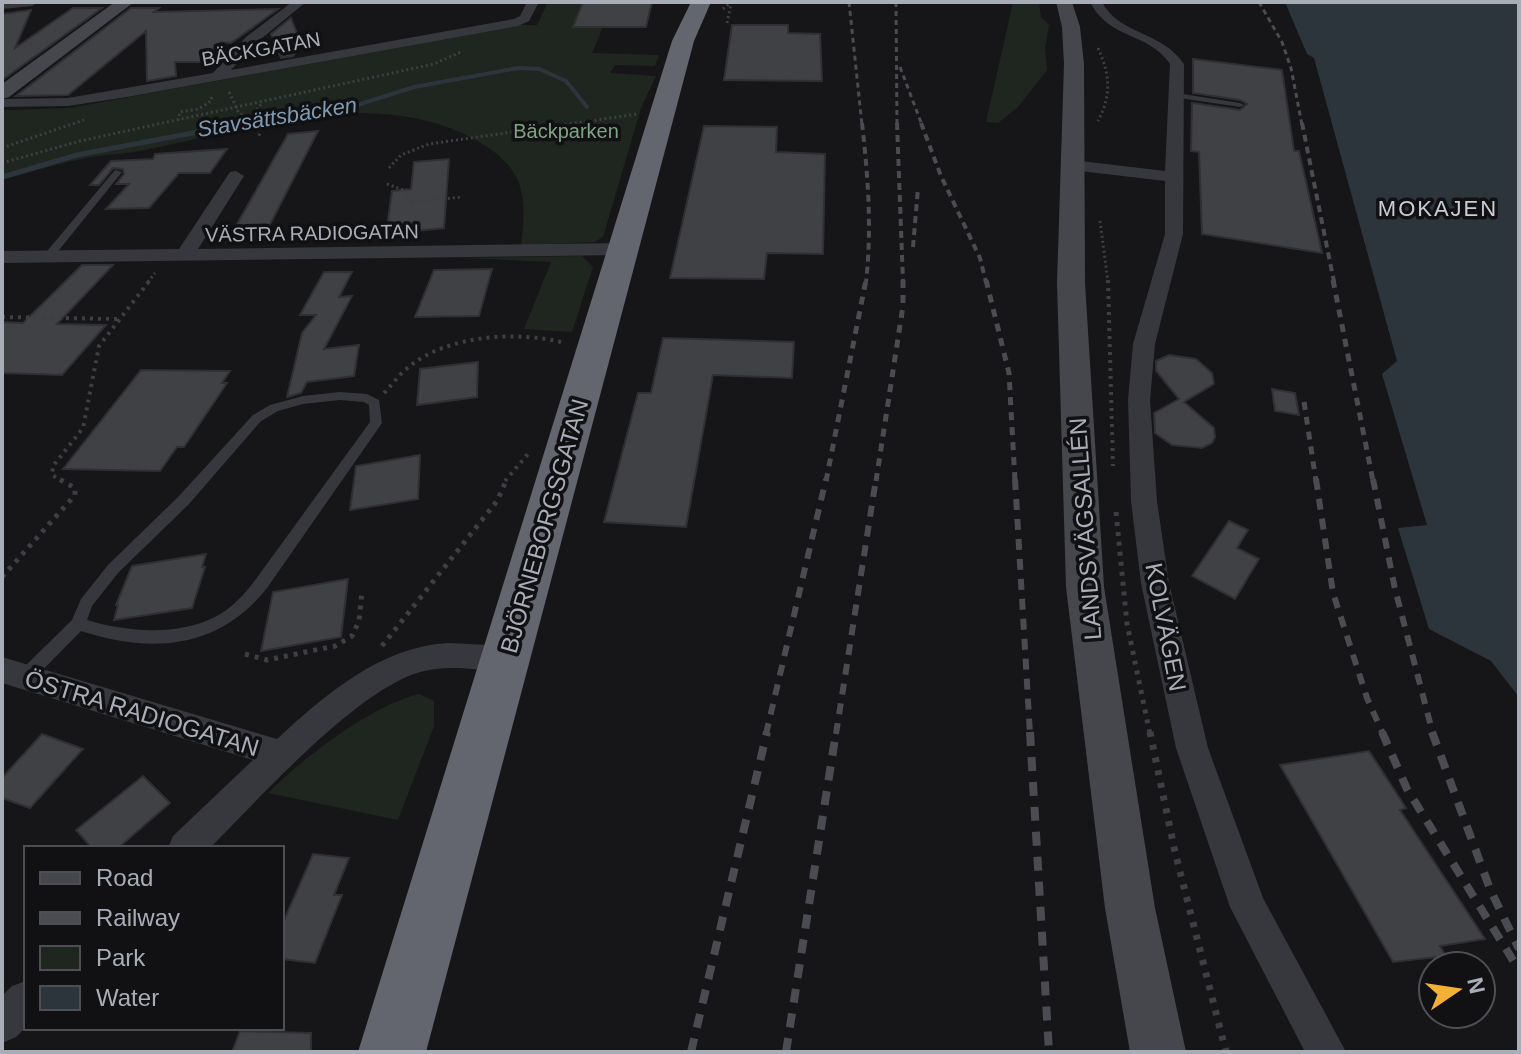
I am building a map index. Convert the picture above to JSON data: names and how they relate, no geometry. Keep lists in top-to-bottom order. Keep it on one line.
{"streets":{"highway":["BJÖRNEBORGSGATAN"],"main road":["LANDSVÄGSALLÉN"],"street":["BÄCKGATAN","VÄSTRA RADIOGATAN","KOLVÄGEN","ÖSTRA RADIOGATAN"]},"crossings":[["VÄSTRA RADIOGATAN","BJÖRNEBORGSGATAN"]],"districts":["MOKAJEN"],"water":["Stavsättsbäcken"],"parks":["Bäckparken"],"legend":["Road","Railway","Park","Water"],"north":"right"}
